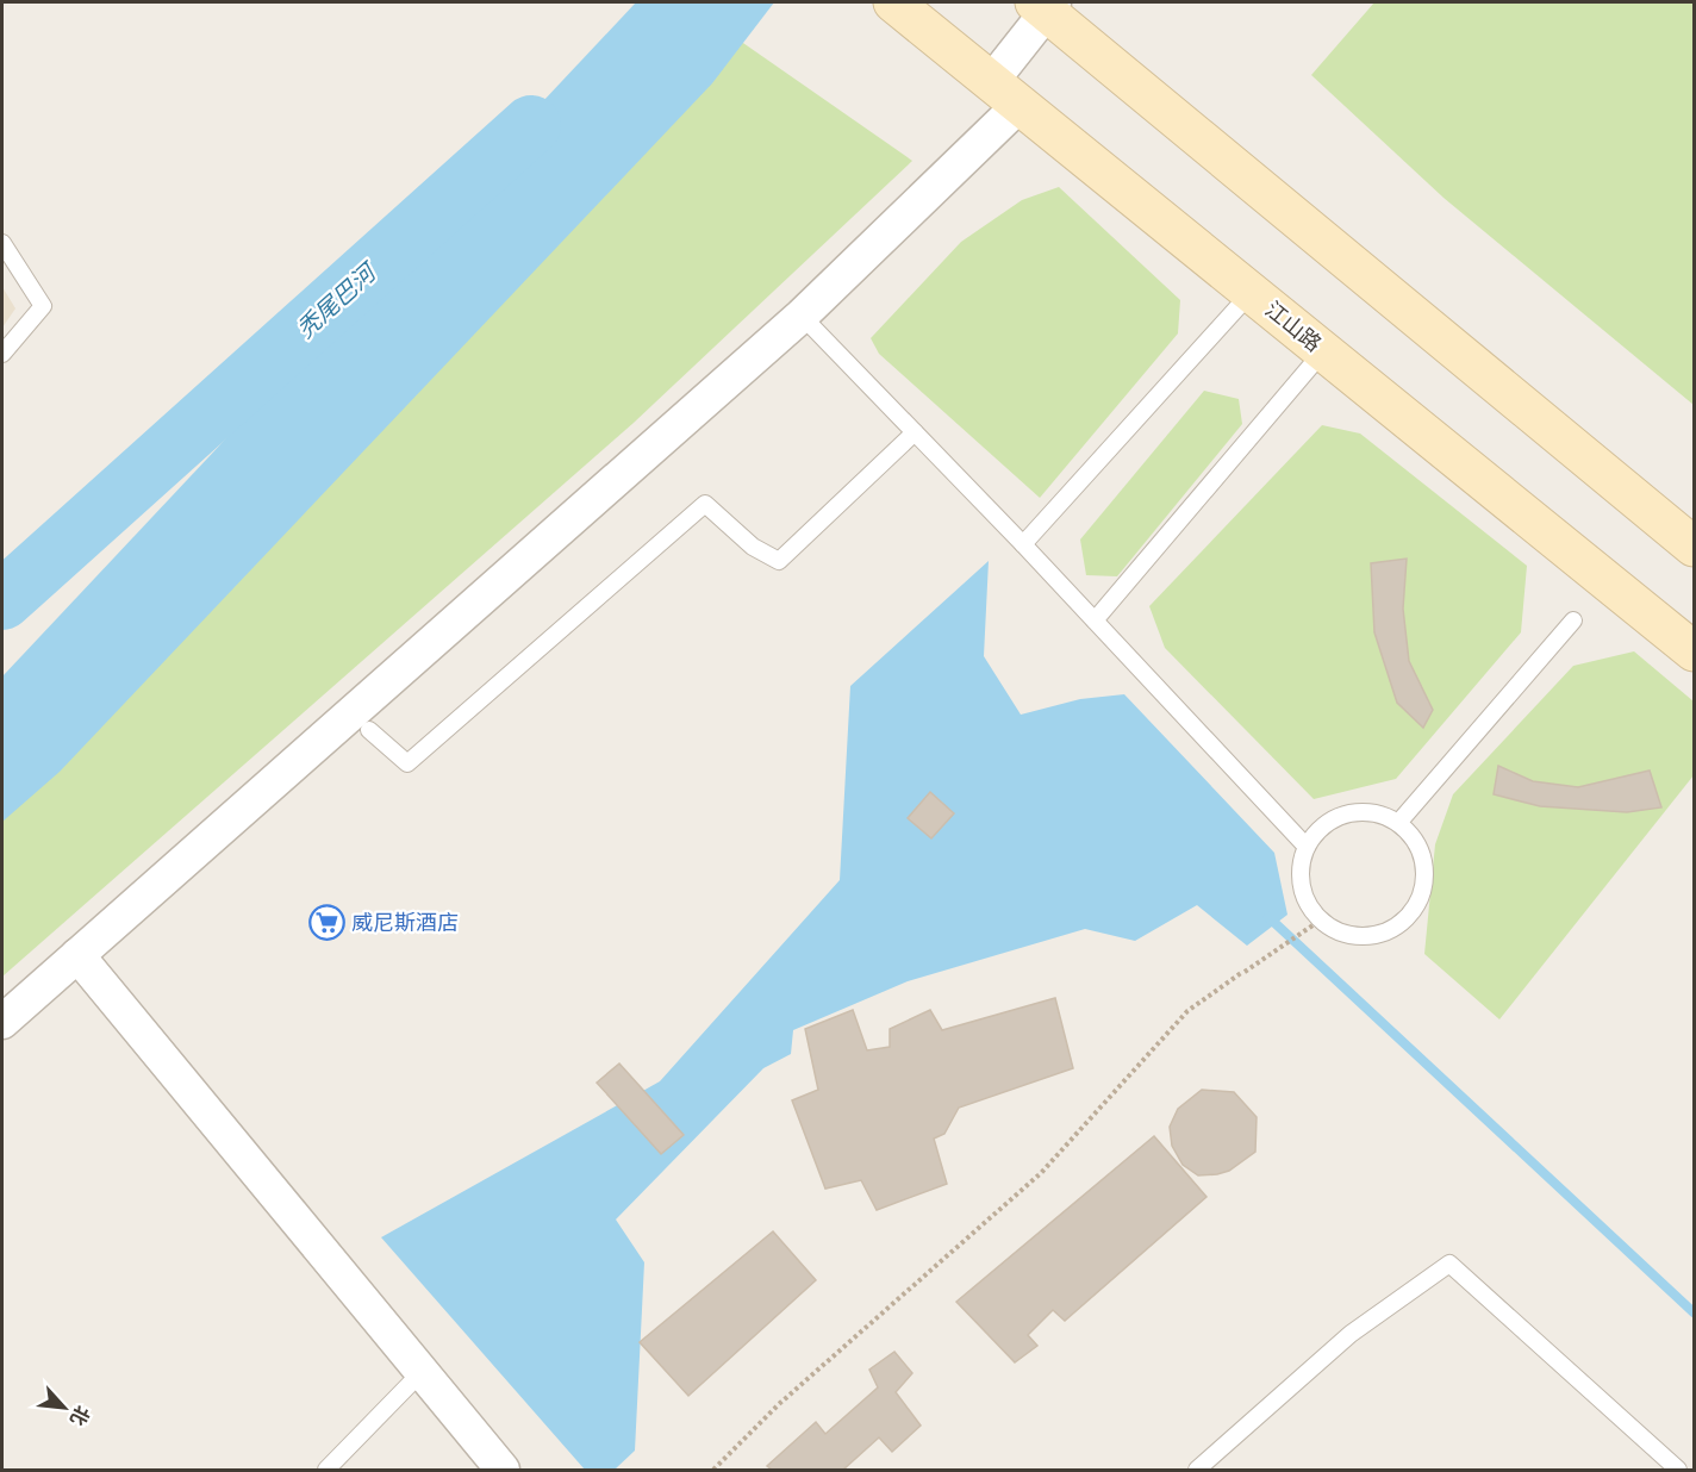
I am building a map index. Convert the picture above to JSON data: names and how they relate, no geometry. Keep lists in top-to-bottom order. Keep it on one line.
{"streets":{"main road":["江山路"]},"water":["秃尾巴河"],"places":{"supermarket":["威尼斯酒店"]},"north":"bottom right"}
